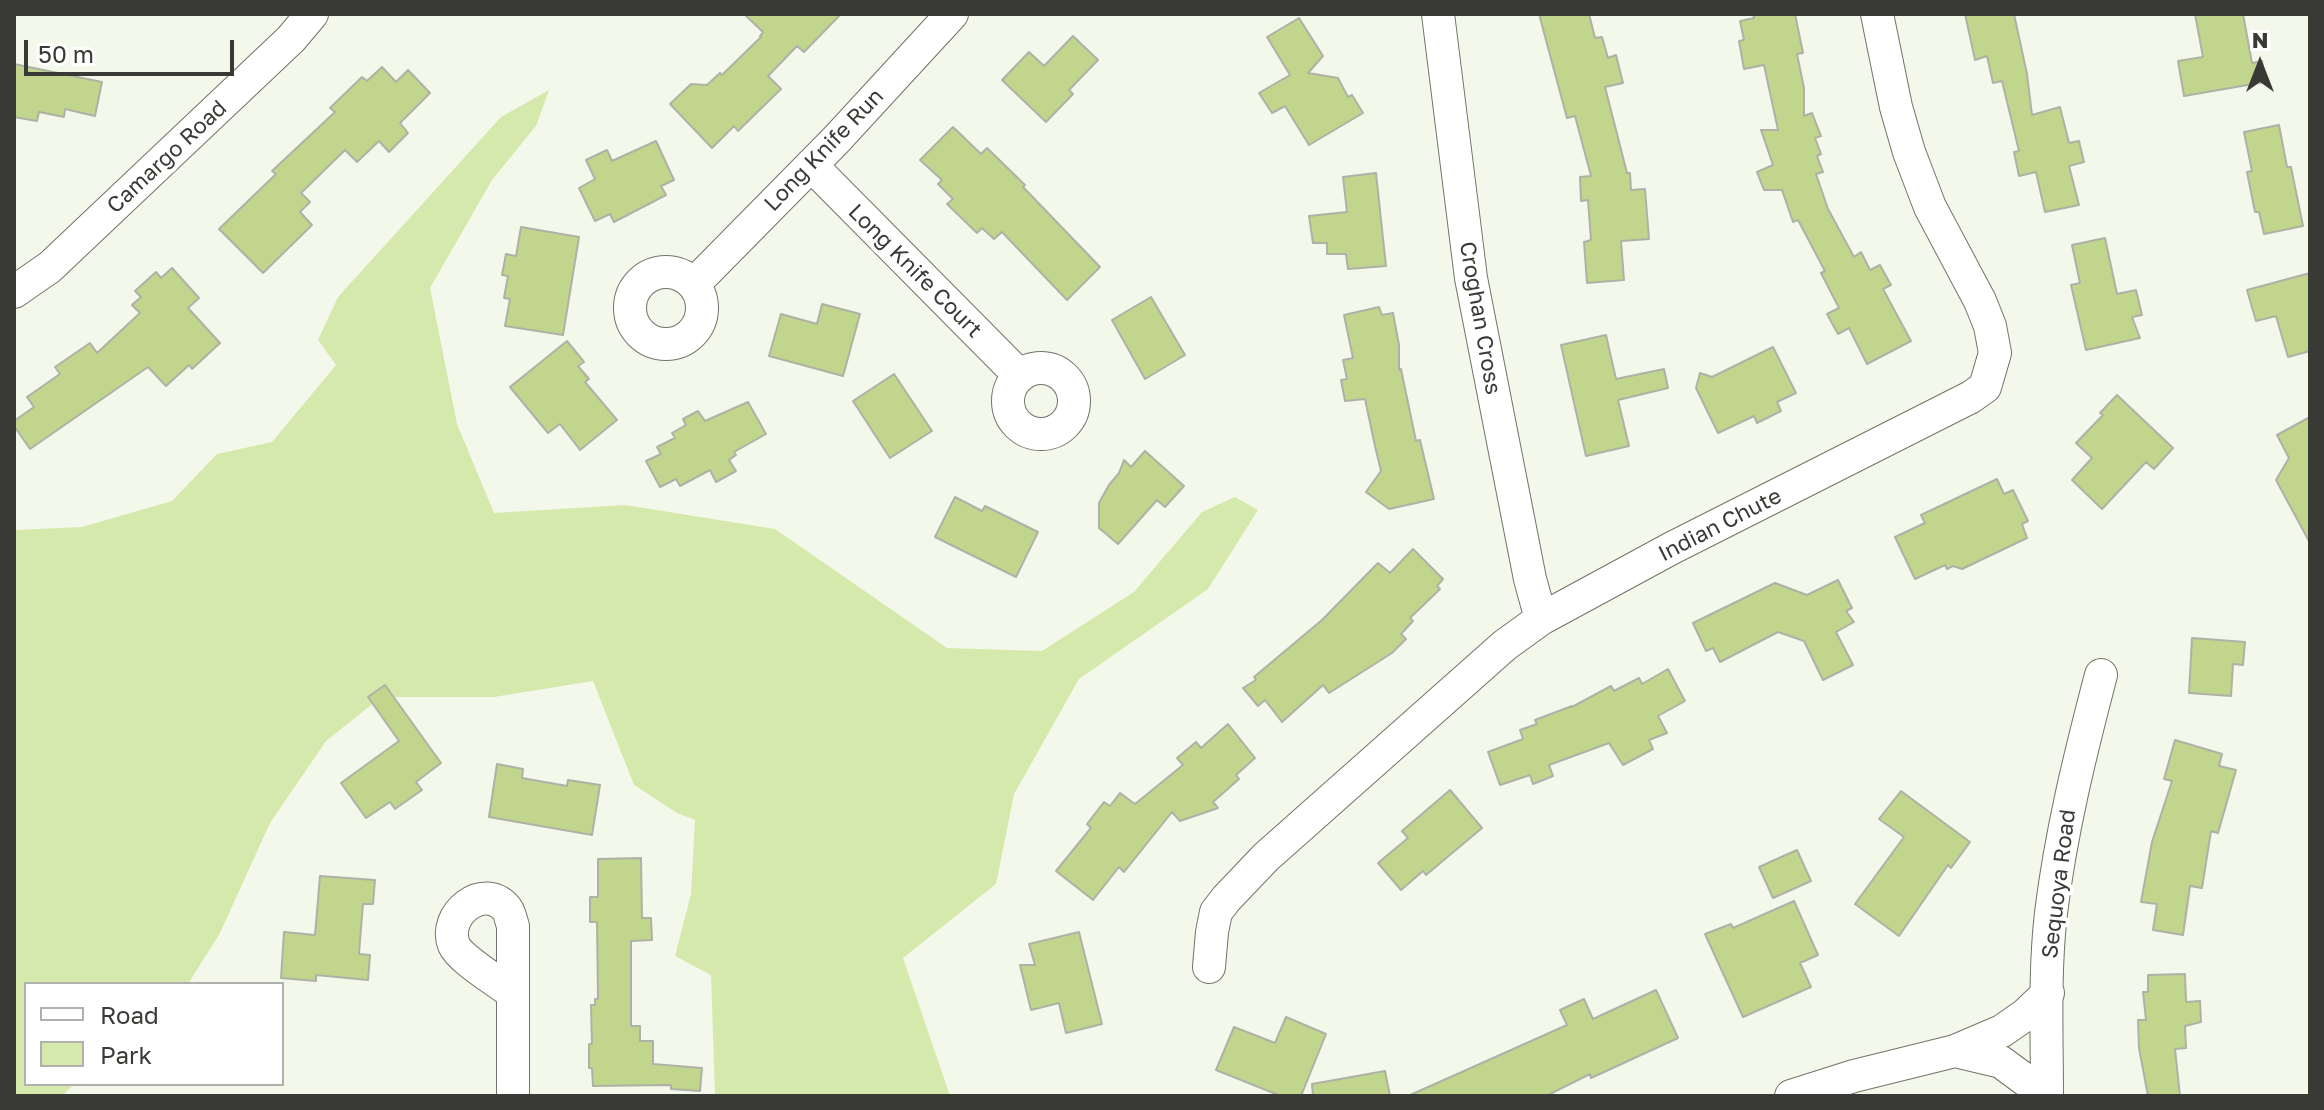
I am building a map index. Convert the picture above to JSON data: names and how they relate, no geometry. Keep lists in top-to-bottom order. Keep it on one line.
{"streets":{"street":["Long Knife Run","Camargo Road","Long Knife Court","Croghan Cross","Indian Chute","Sequoya Road"]},"crossings":[["Long Knife Run","Long Knife Court"],["Croghan Cross","Indian Chute"]],"legend":["Road","Park"],"scale_bar":"50 m","north":"top"}
